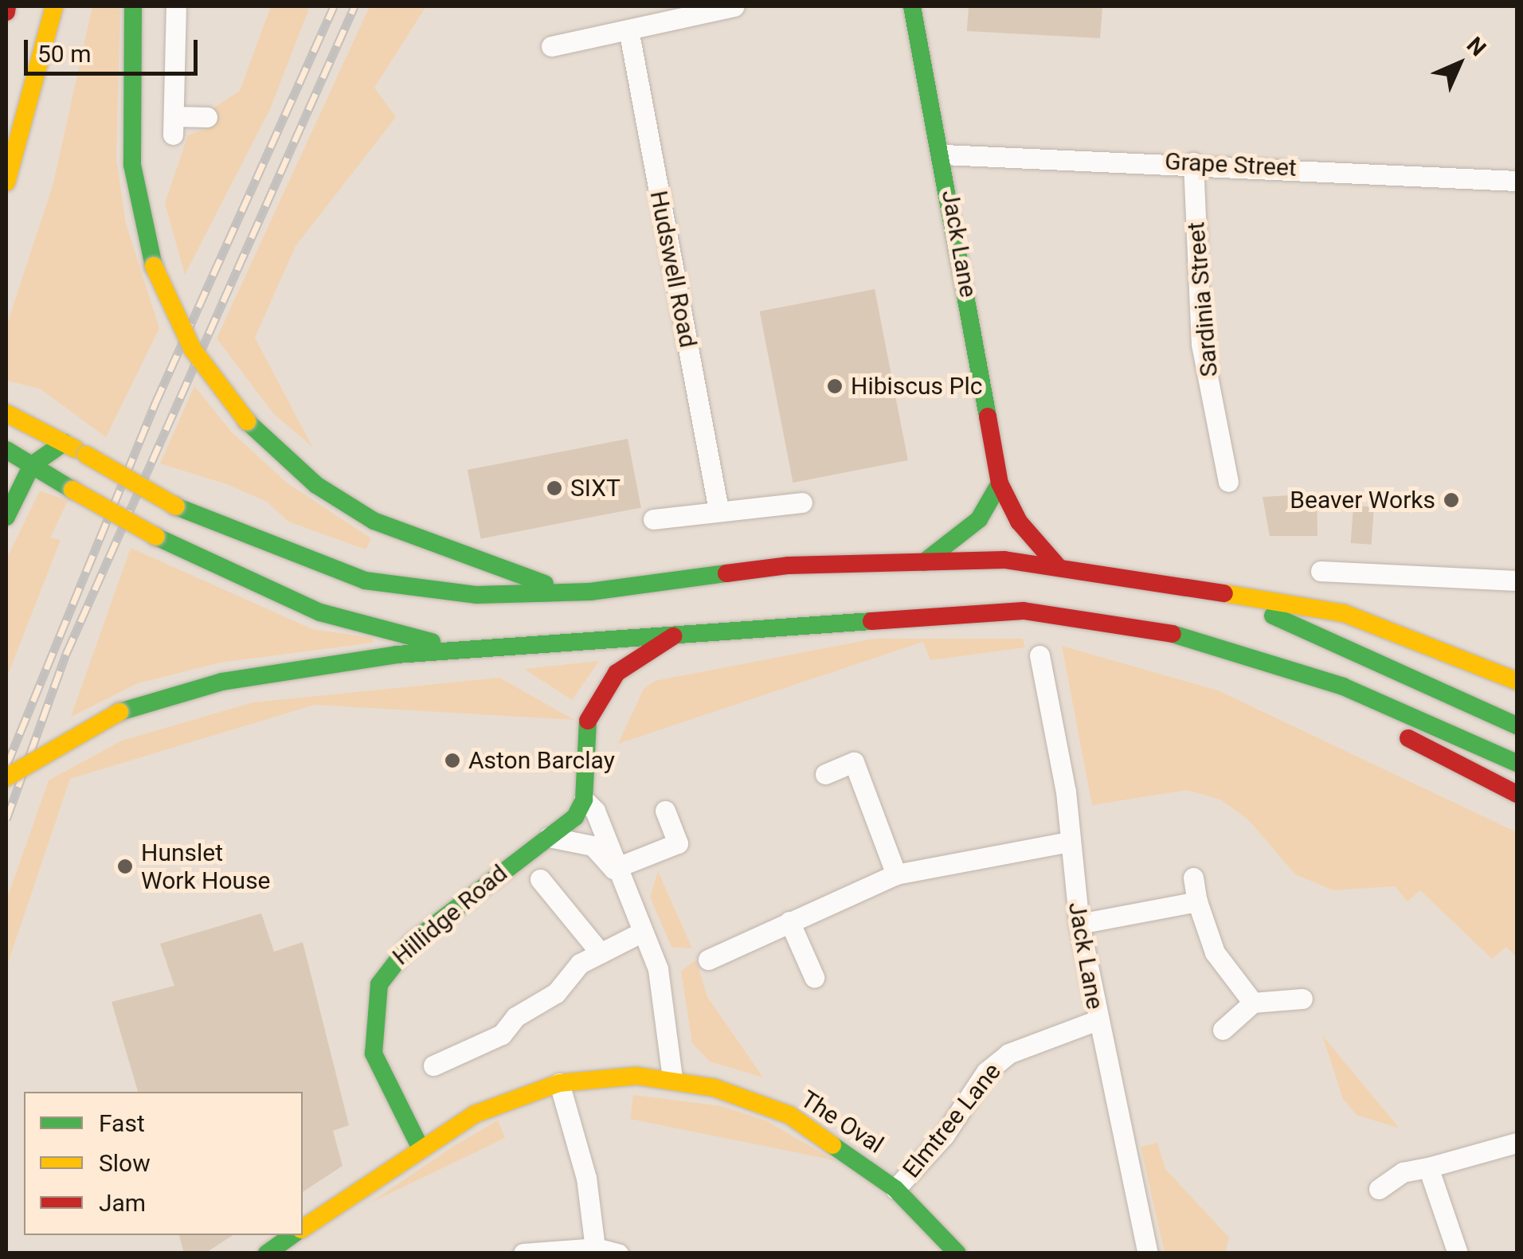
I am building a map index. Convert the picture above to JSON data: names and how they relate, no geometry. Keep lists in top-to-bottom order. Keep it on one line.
{"streets":{"main road":["Jack Lane","Hillidge Road","The Oval"],"street":["Grape Street","Hudswell Road","Sardinia Street","Elmtree Lane"]},"crossings":[["Grape Street","Jack Lane"],["Grape Street","Sardinia Street"],["Jack Lane","Elmtree Lane"],["Elmtree Lane","The Oval"]],"places":["Hibiscus Plc","SIXT","Beaver Works","Aston Barclay","Hunslet Work House"],"legend":["Fast","Slow","Jam"],"scale_bar":"50 m","north":"top right"}
